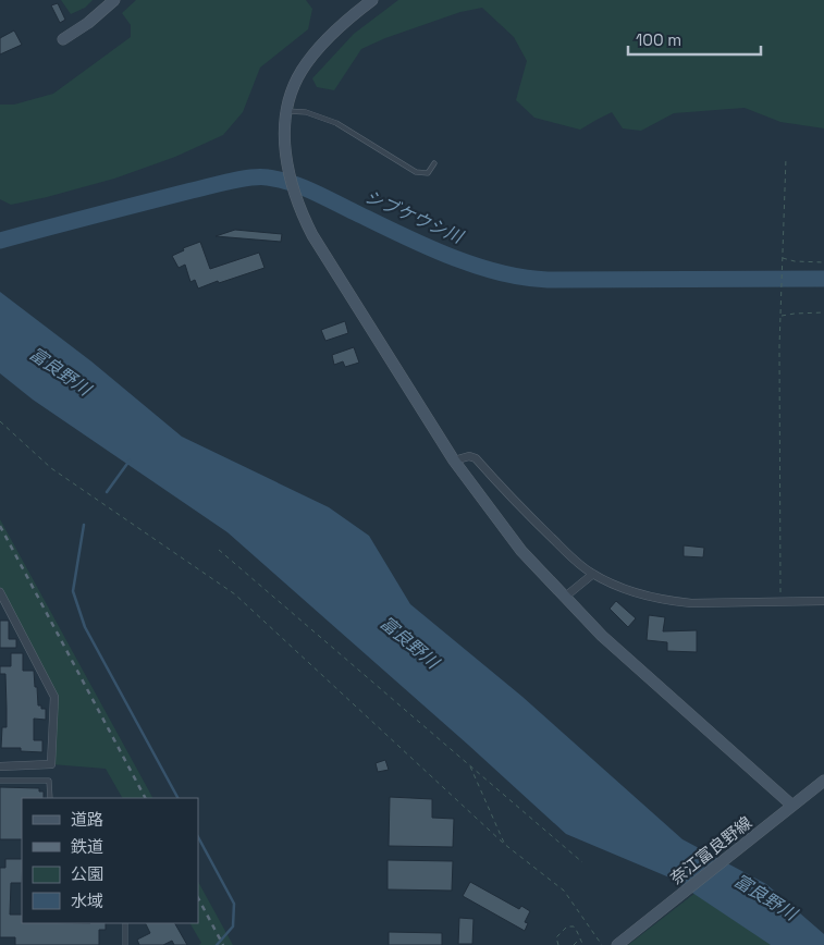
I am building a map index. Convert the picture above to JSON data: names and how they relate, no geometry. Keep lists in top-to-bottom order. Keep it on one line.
{"streets":{"street":["奈江富良野線"]},"water":["シブケウシ川","富良野川"],"legend":["道路","鉄道","公園","水域"],"scale_bar":"100 m"}
